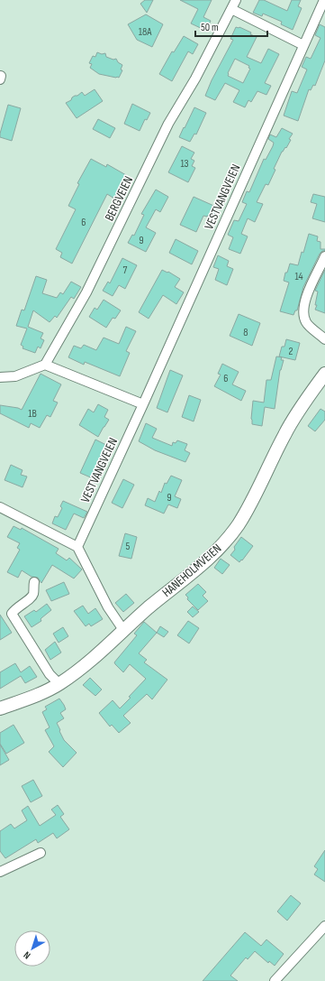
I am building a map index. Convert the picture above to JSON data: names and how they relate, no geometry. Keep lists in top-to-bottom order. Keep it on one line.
{"streets":{"main road":["HANEHOLMVEIEN"],"street":["VESTVANGVEIEN","BERGVEIEN"]},"house_numbers":["18A","13","6","9","7","14","8","2","6","1B","9","5"],"scale_bar":"50 m","north":"bottom left"}
